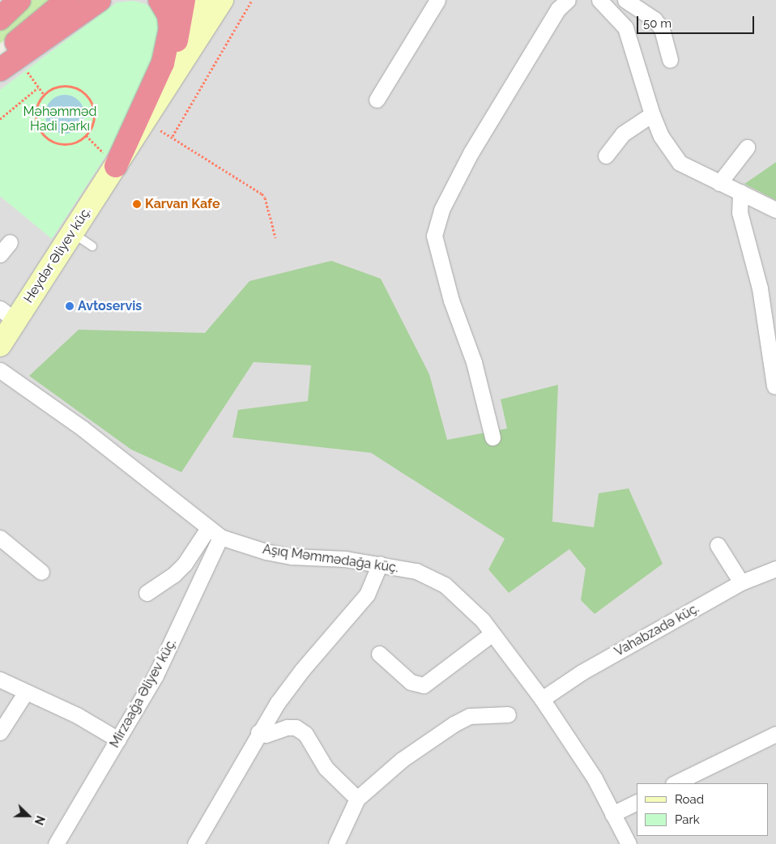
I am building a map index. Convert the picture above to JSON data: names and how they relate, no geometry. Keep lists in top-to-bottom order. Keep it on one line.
{"streets":{"main road":["Heydər Əliyev küç."],"street":["Aşıq Məmmədağa küç.","Vahabzadə küç.","Mirzəağa Əliyev küç."]},"crossings":[["Aşıq Məmmədağa küç.","Vahabzadə küç."],["Aşıq Məmmədağa küç.","Mirzəağa Əliyev küç."]],"parks":["Məhəmməd Hadi parkı"],"places":["Karvan Kafe","Avtoservis"],"legend":["Road","Park"],"scale_bar":"50 m","north":"right"}
